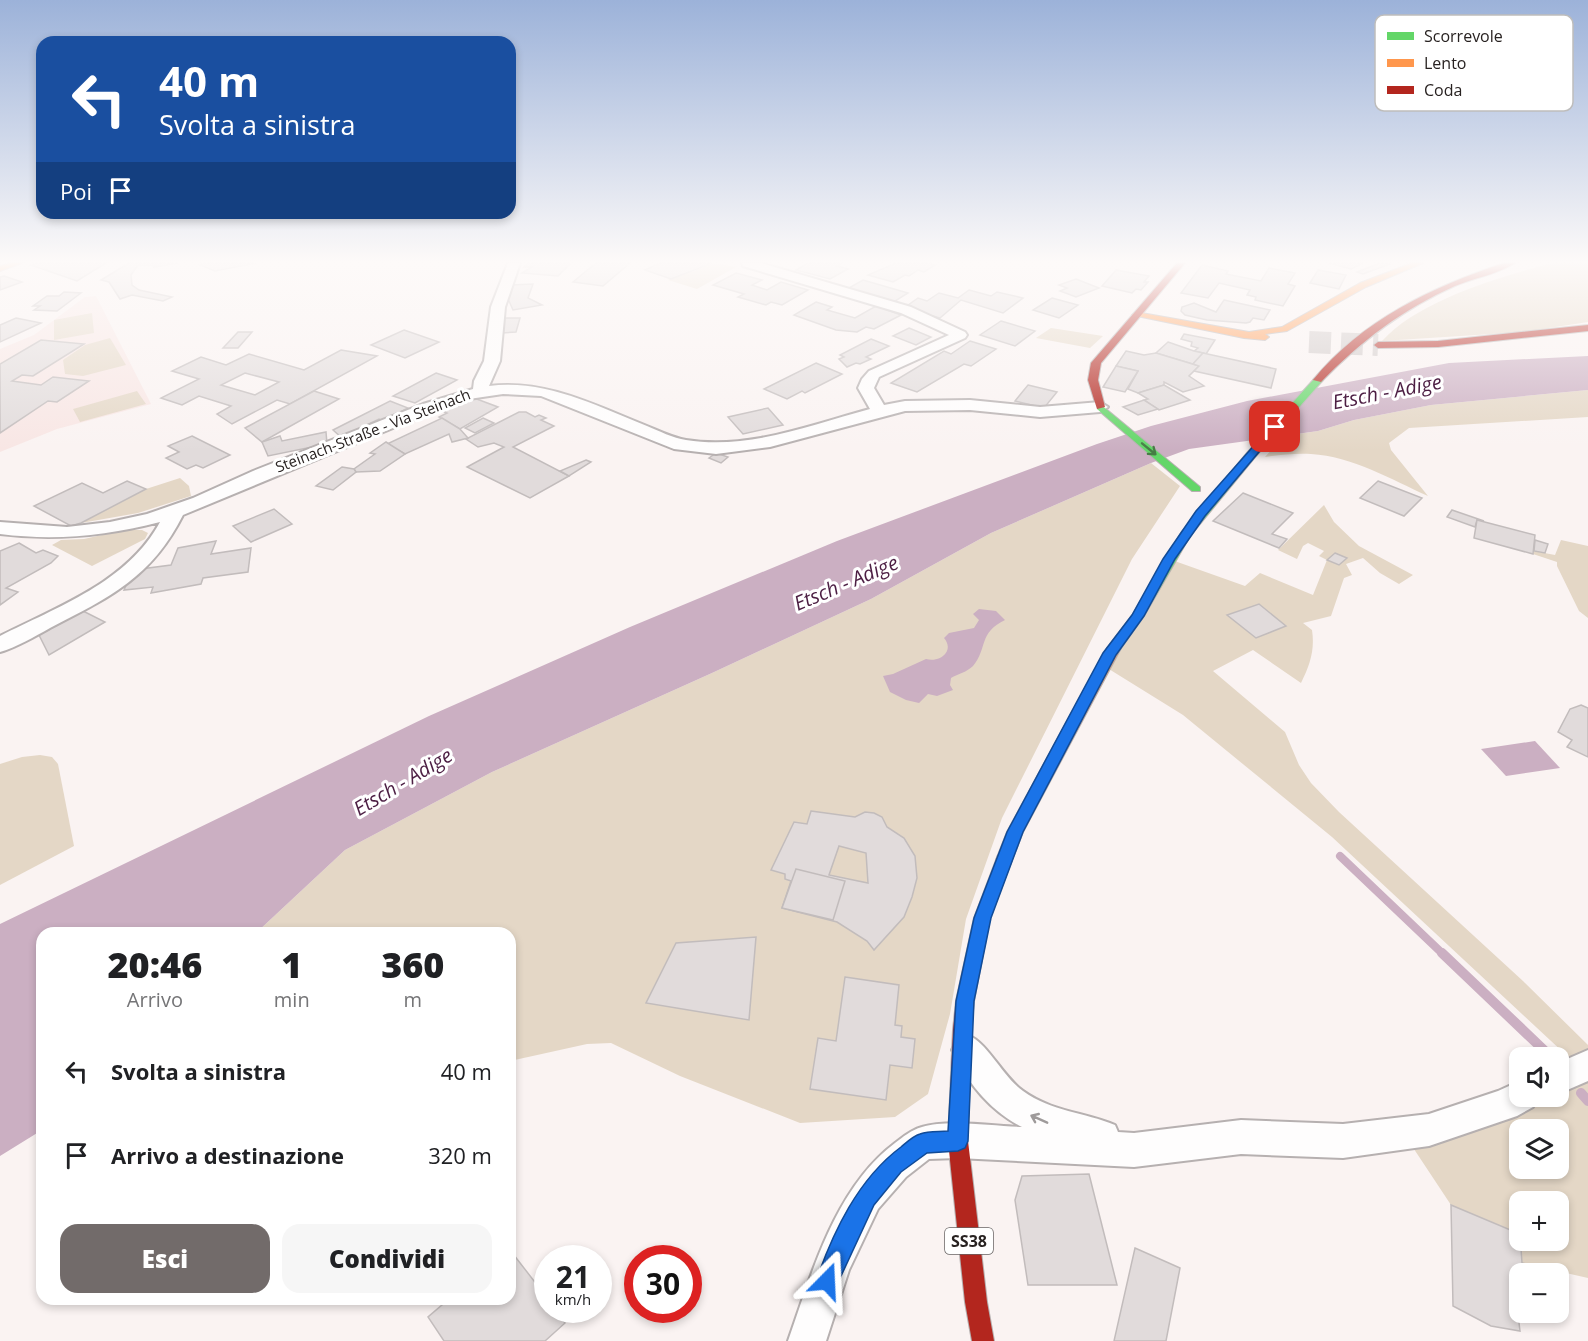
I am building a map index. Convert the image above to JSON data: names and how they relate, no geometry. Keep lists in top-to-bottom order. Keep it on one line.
{"streets":{"main road":["SS38"],"street":["Steinach-Straße - Via Steinach"]},"water":["Etsch - Adige"],"legend":["Scorrevole","Lento","Coda"],"page":{"turn":["40 m","Svolta a sinistra"],"then":"Poi","eta":["20:46","Arrivo","1","min","360","m"],"list":[{"name":"Svolta a sinistra","value":"40 m"},{"name":"Arrivo a destinazione","value":"320 m"}],"map_buttons":["+","−"],"buttons":["Esci","Condividi"],"speed":"21 km/h","limit":"30"}}
